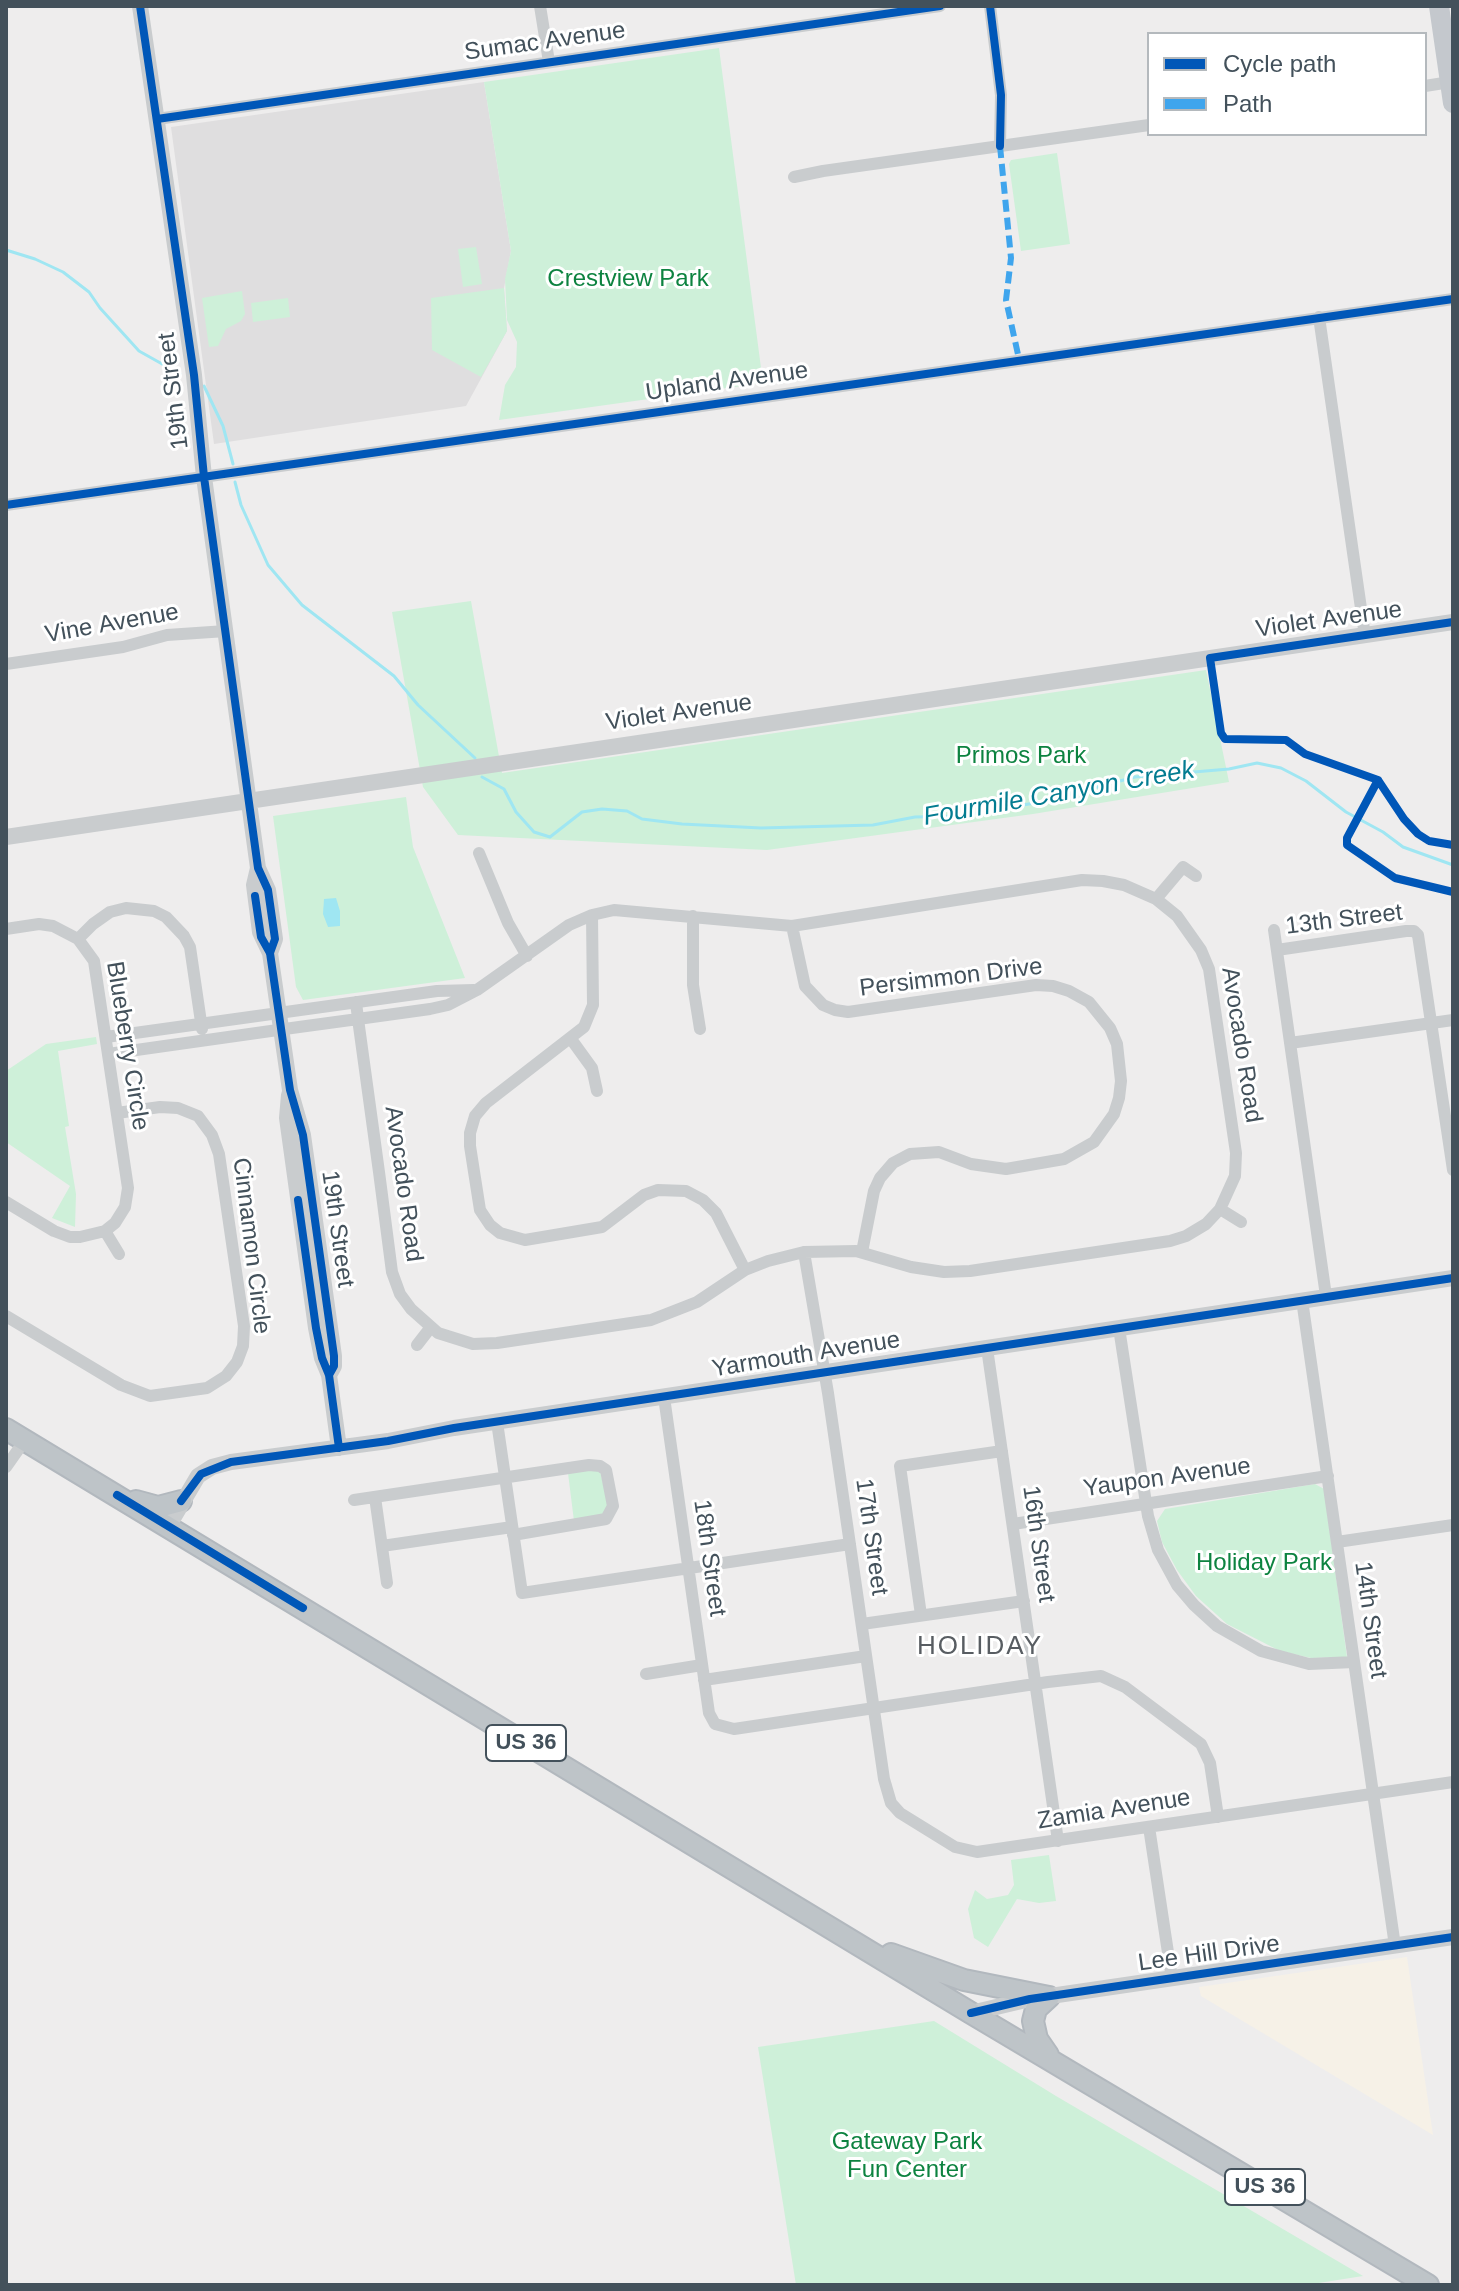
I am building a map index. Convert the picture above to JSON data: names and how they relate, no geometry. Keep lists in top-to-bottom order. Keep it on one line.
{"streets":{"highway":["US 36"],"street":["Sumac Avenue","Upland Avenue","19th Street","Violet Avenue","Vine Avenue","13th Street","Persimmon Drive","Avocado Road","Blueberry Circle","Cinnamon Circle","Yarmouth Avenue","Yaupon Avenue","17th Street","16th Street","18th Street","14th Street","Zamia Avenue","Lee Hill Drive"]},"crossings":[["Sumac Avenue","19th Street"],["Upland Avenue","19th Street"],["19th Street","Violet Avenue"],["19th Street","Vine Avenue"],["19th Street","Avocado Road"],["19th Street","Yarmouth Avenue"],["Persimmon Drive","Avocado Road"],["Avocado Road","Blueberry Circle"],["Avocado Road","17th Street"],["Blueberry Circle","Cinnamon Circle"],["Yarmouth Avenue","17th Street"],["Yarmouth Avenue","16th Street"],["Yarmouth Avenue","18th Street"],["Yarmouth Avenue","14th Street"],["Yarmouth Avenue","US 36"],["Yaupon Avenue","16th Street"],["Yaupon Avenue","14th Street"],["17th Street","18th Street"],["17th Street","Zamia Avenue"],["16th Street","Zamia Avenue"],["18th Street","Zamia Avenue"],["14th Street","Zamia Avenue"],["14th Street","Lee Hill Drive"],["US 36","Lee Hill Drive"]],"districts":["HOLIDAY"],"water":["Fourmile Canyon Creek"],"parks":["Crestview Park","Primos Park","Holiday Park","Gateway Park Fun Center"],"legend":["Cycle path","Path"]}
